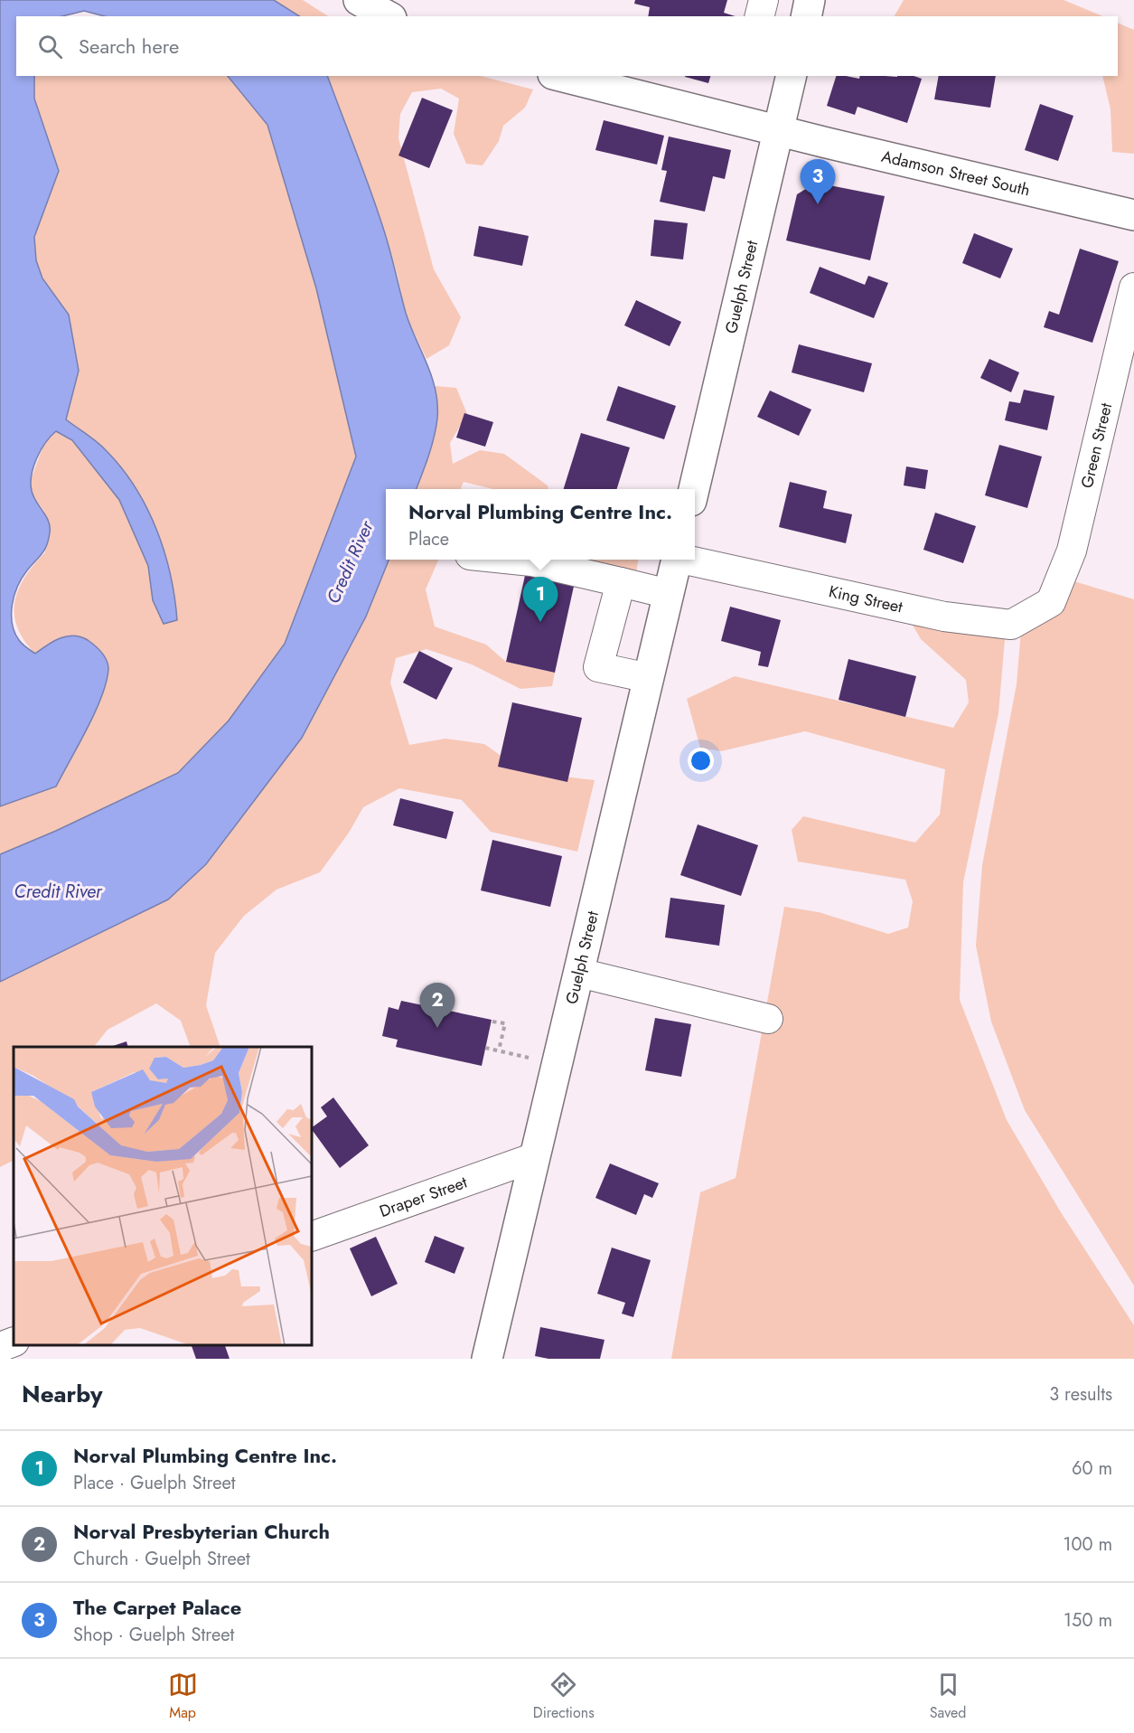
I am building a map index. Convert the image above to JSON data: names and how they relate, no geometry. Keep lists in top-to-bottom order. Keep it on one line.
{"streets":{"main road":["Adamson Street South","Guelph Street"],"street":["Green Street","King Street","Draper Street"]},"crossings":[["Adamson Street South","Guelph Street"],["Guelph Street","Draper Street"],["Green Street","King Street"]],"water":["Credit River"],"page":{"search":"Search here","pins":["3","1","2"],"popup":["Norval Plumbing Centre Inc.","Place"],"heading":["Nearby","3 results"],"list":[{"mark":"1","name":"Norval Plumbing Centre Inc.","note":"Place · Guelph Street","value":"60 m"},{"mark":"2","name":"Norval Presbyterian Church","note":"Church · Guelph Street","value":"100 m"},{"mark":"3","name":"The Carpet Palace","note":"Shop · Guelph Street","value":"150 m"}],"nav":["Map","Directions","Saved"]}}
